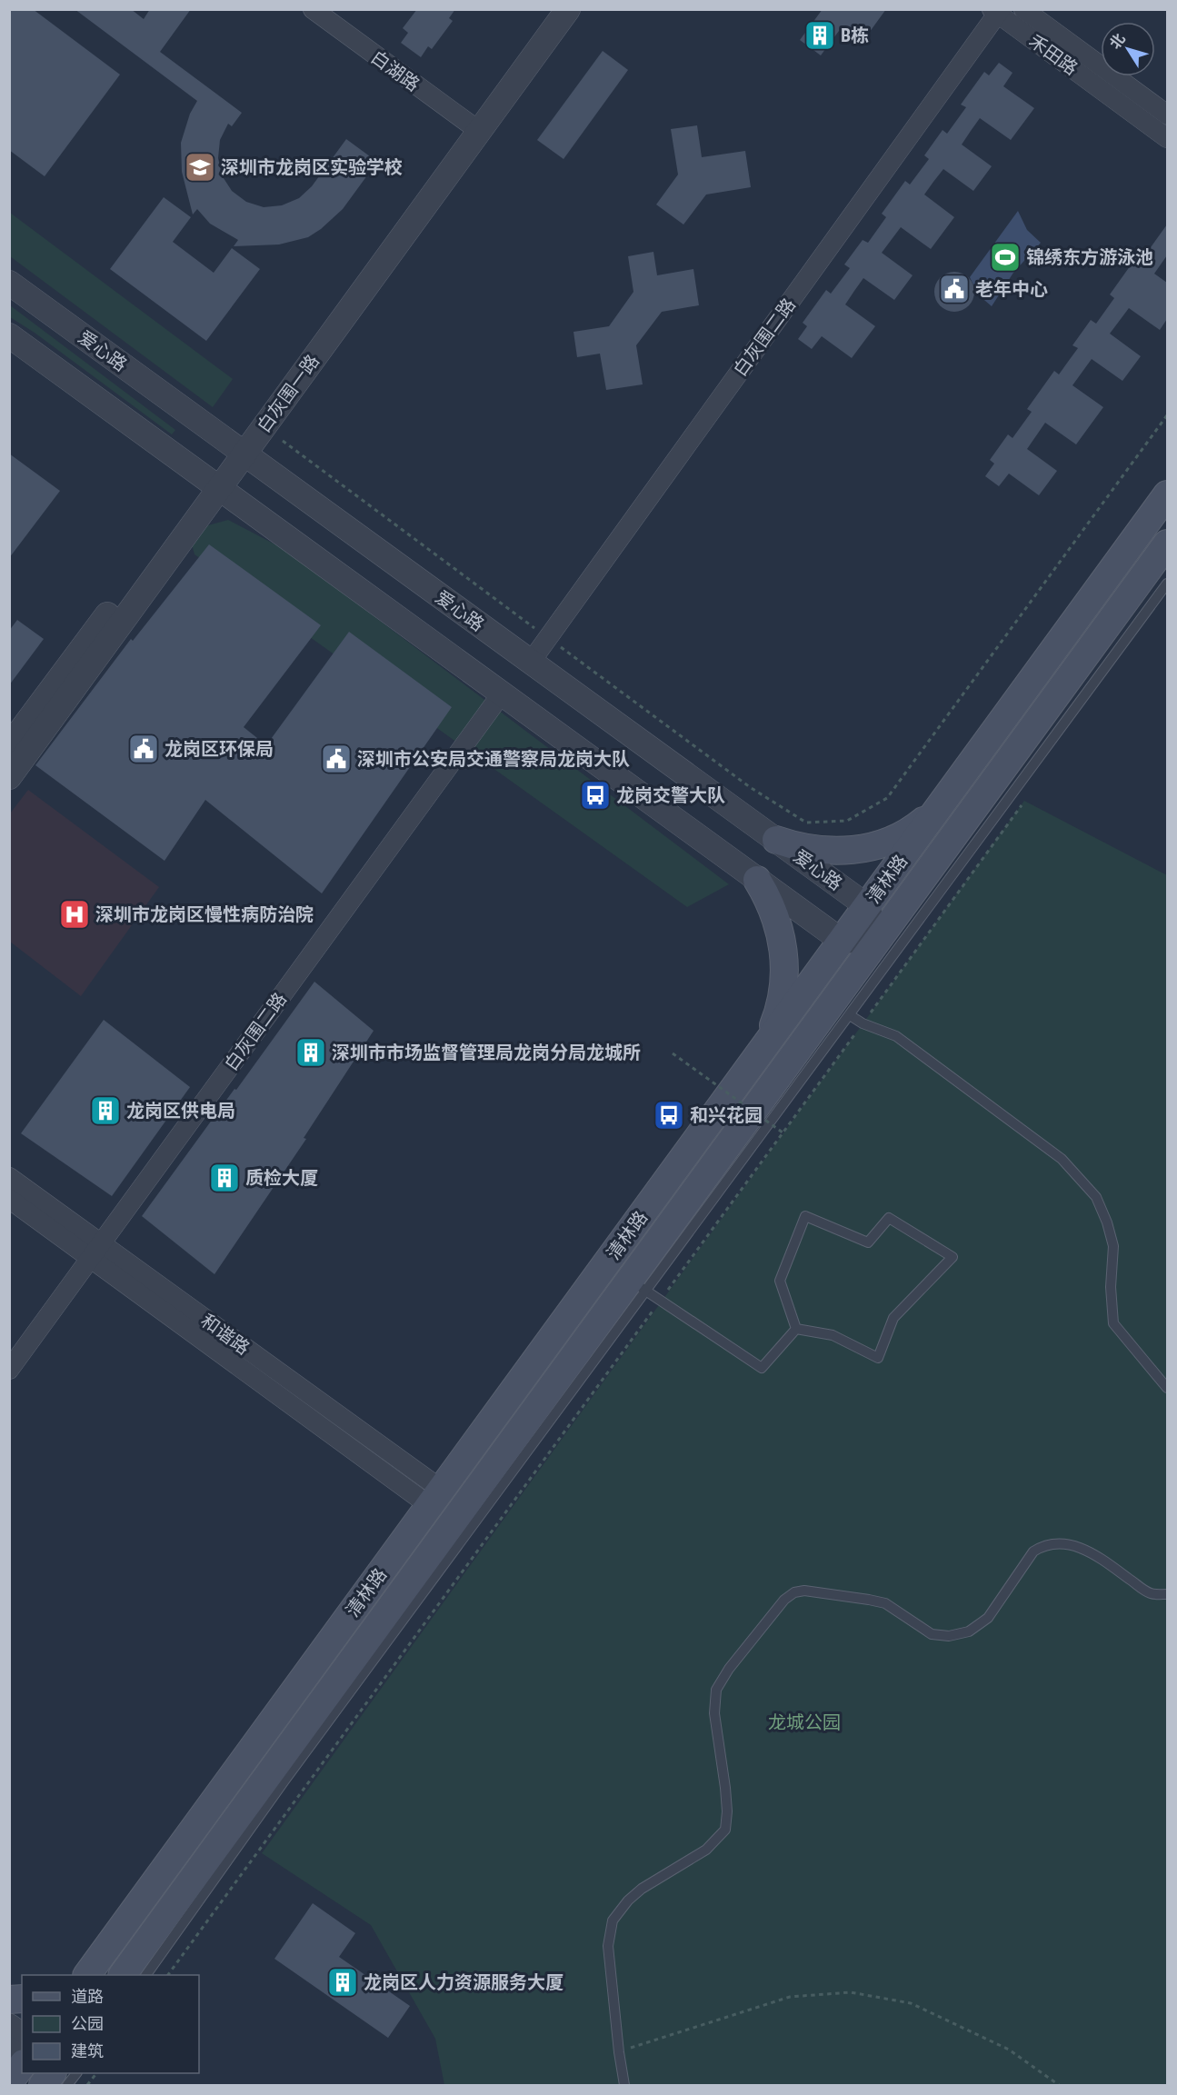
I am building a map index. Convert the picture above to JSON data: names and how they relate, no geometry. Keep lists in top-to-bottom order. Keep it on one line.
{"streets":{"main road":["清林路"],"street":["禾田路","白湖路","白灰围二路","爱心路","白灰围一路","和谐路"]},"crossings":[["禾田路","白灰围二路"],["白湖路","白灰围一路"],["白灰围二路","爱心路"],["白灰围二路","和谐路"],["爱心路","白灰围一路"],["爱心路","清林路"],["清林路","和谐路"]],"parks":["龙城公园"],"places":{"building":["B栋","深圳市市场监督管理局龙岗分局龙城所","龙岗区供电局","质检大厦","龙岗区人力资源服务大厦"],"school or university":["深圳市龙岗区实验学校"],"sports":["锦绣东方游泳池"],"public building":["老年中心","龙岗区环保局","深圳市公安局交通警察局龙岗大队"],"bus stop":["龙岗交警大队","和兴花园"],"hospital":["深圳市龙岗区慢性病防治院"]},"legend":["道路","公园","建筑"],"north":"top left"}
